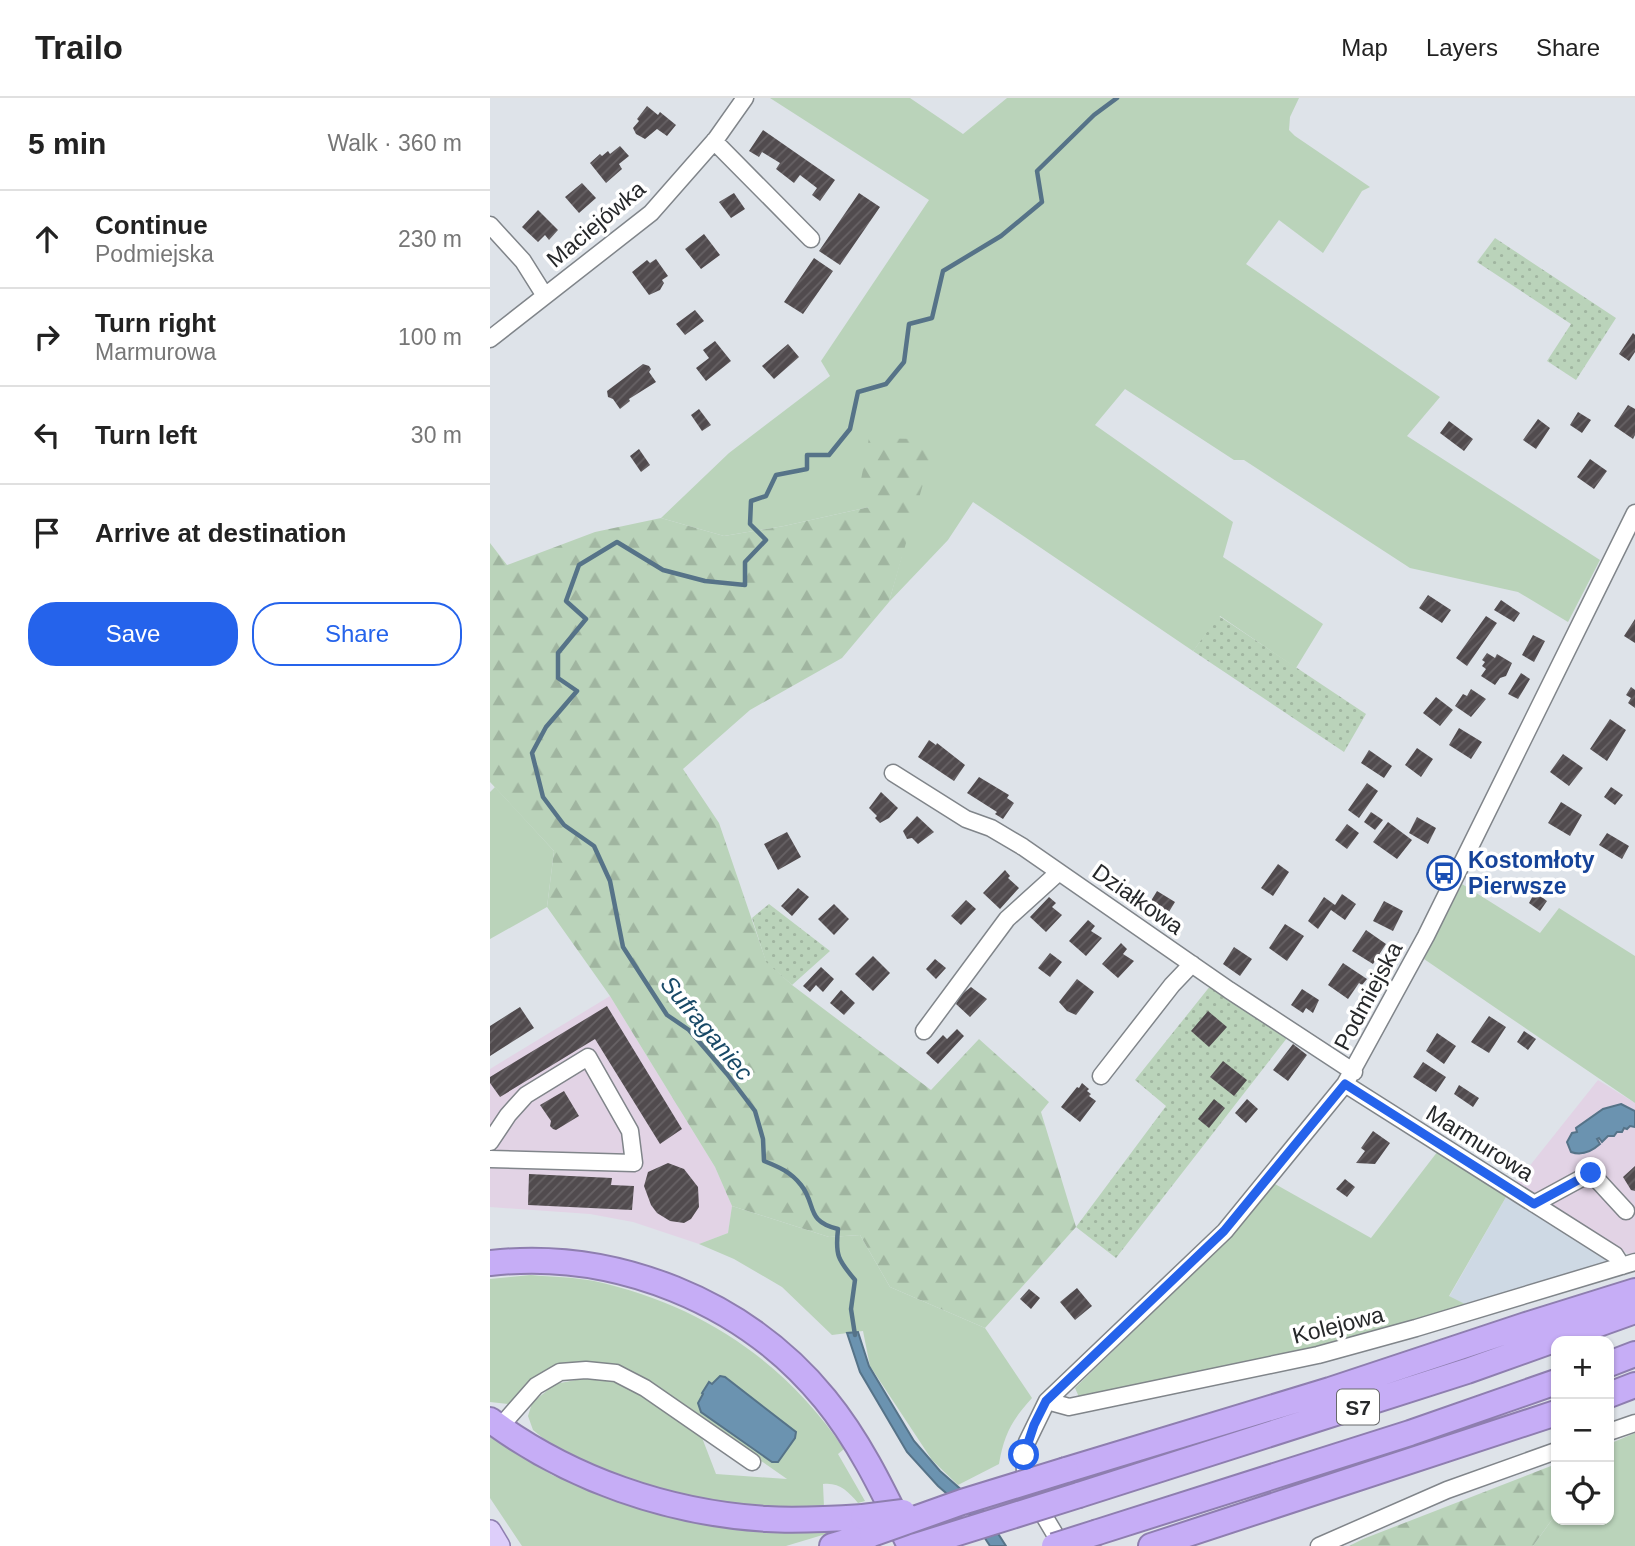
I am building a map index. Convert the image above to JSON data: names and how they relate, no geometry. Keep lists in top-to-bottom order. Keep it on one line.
{"streets":{"highway":["S7"],"street":["Maciejówka","Działkowa","Podmiejska","Marmurowa","Kolejowa"]},"crossings":[["Działkowa","Podmiejska"],["Działkowa","Marmurowa"],["Podmiejska","Marmurowa"],["Podmiejska","Kolejowa"],["Marmurowa","Kolejowa"]],"water":["Sufraganiec"],"places":{"bus stop":["Kostomłoty Pierwsze"]},"page":{"header":"Trailo","nav":["Map","Layers","Share"],"heading":["5 min","Walk · 360 m"],"list":[["Continue","Podmiejska","230 m"],["Turn right","Marmurowa","100 m"],["Turn left","30 m"],"Arrive at destination"],"buttons":["Save","Share"],"map_buttons":["+","−"]}}
